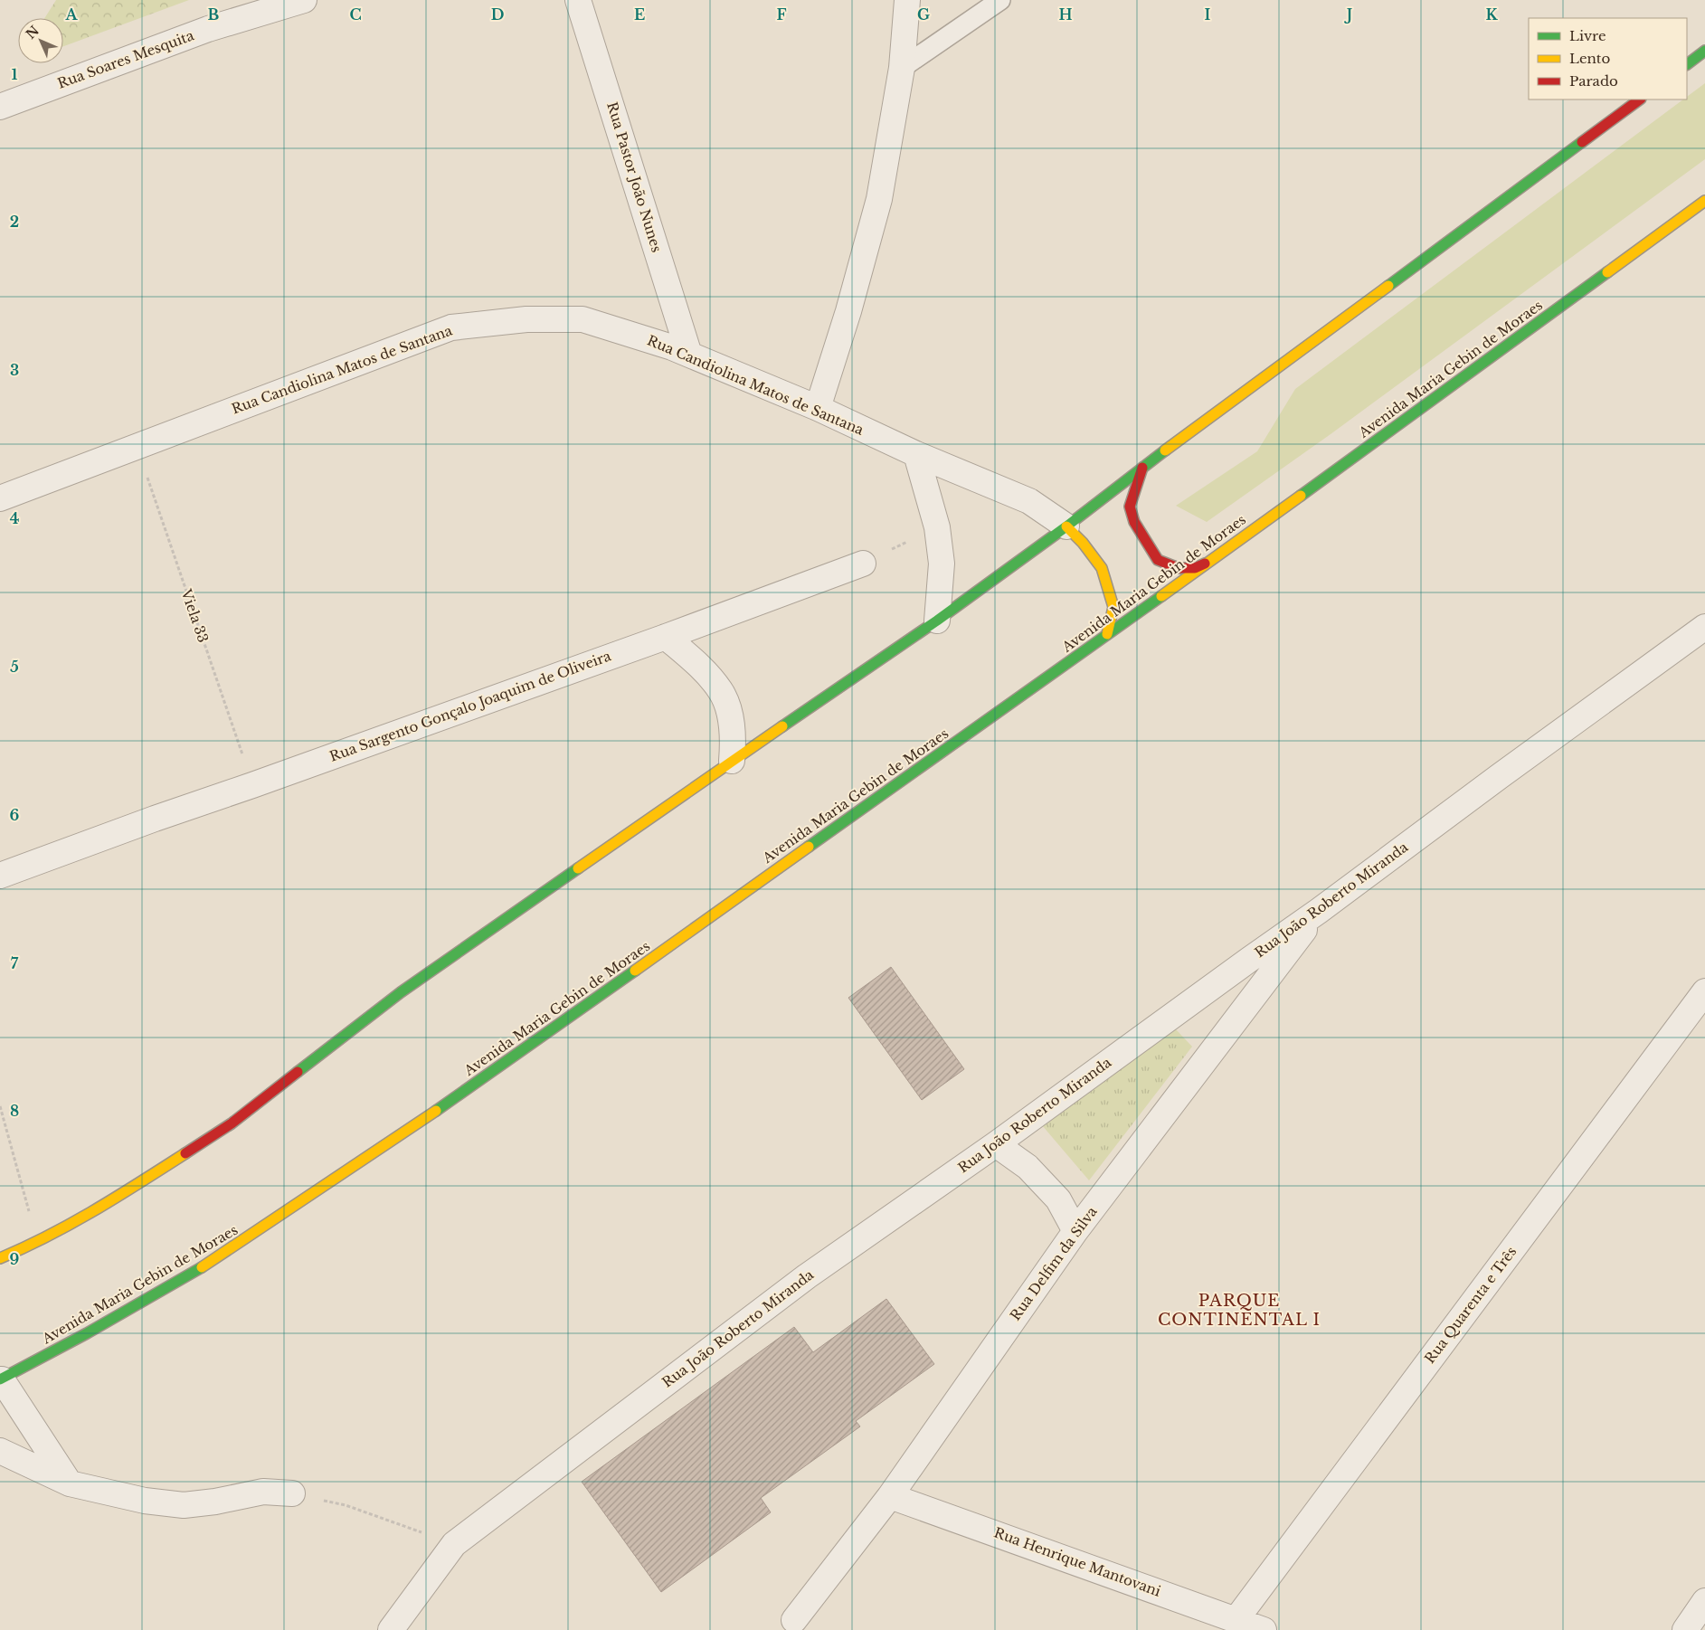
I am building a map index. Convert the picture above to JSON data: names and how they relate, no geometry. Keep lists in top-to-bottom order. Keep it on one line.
{"streets":{"main road":["Avenida Maria Gebin de Moraes"],"street":["Rua Soares Mesquita","Rua Pastor João Nunes","Rua Candiolina Matos de Santana","Rua Sargento Gonçalo Joaquim de Oliveira","Rua João Roberto Miranda","Rua Delfim da Silva","Rua Quarenta e Três","Rua Henrique Mantovani"],"path":["Viela 33"]},"crossings":[["Rua Pastor João Nunes","Rua Candiolina Matos de Santana"],["Rua Candiolina Matos de Santana","Viela 33"],["Viela 33","Rua Sargento Gonçalo Joaquim de Oliveira"],["Rua João Roberto Miranda","Rua Delfim da Silva"],["Rua Delfim da Silva","Rua Henrique Mantovani"],["Rua Quarenta e Três","Rua Henrique Mantovani"]],"districts":["PARQUE CONTINENTAL I"],"legend":["Livre","Lento","Parado"],"north":"top left","grid":{"columns":["A","B","C","D","E","F","G","H","I","J","K"],"rows":["1","2","3","4","5","6","7","8","9"]}}
